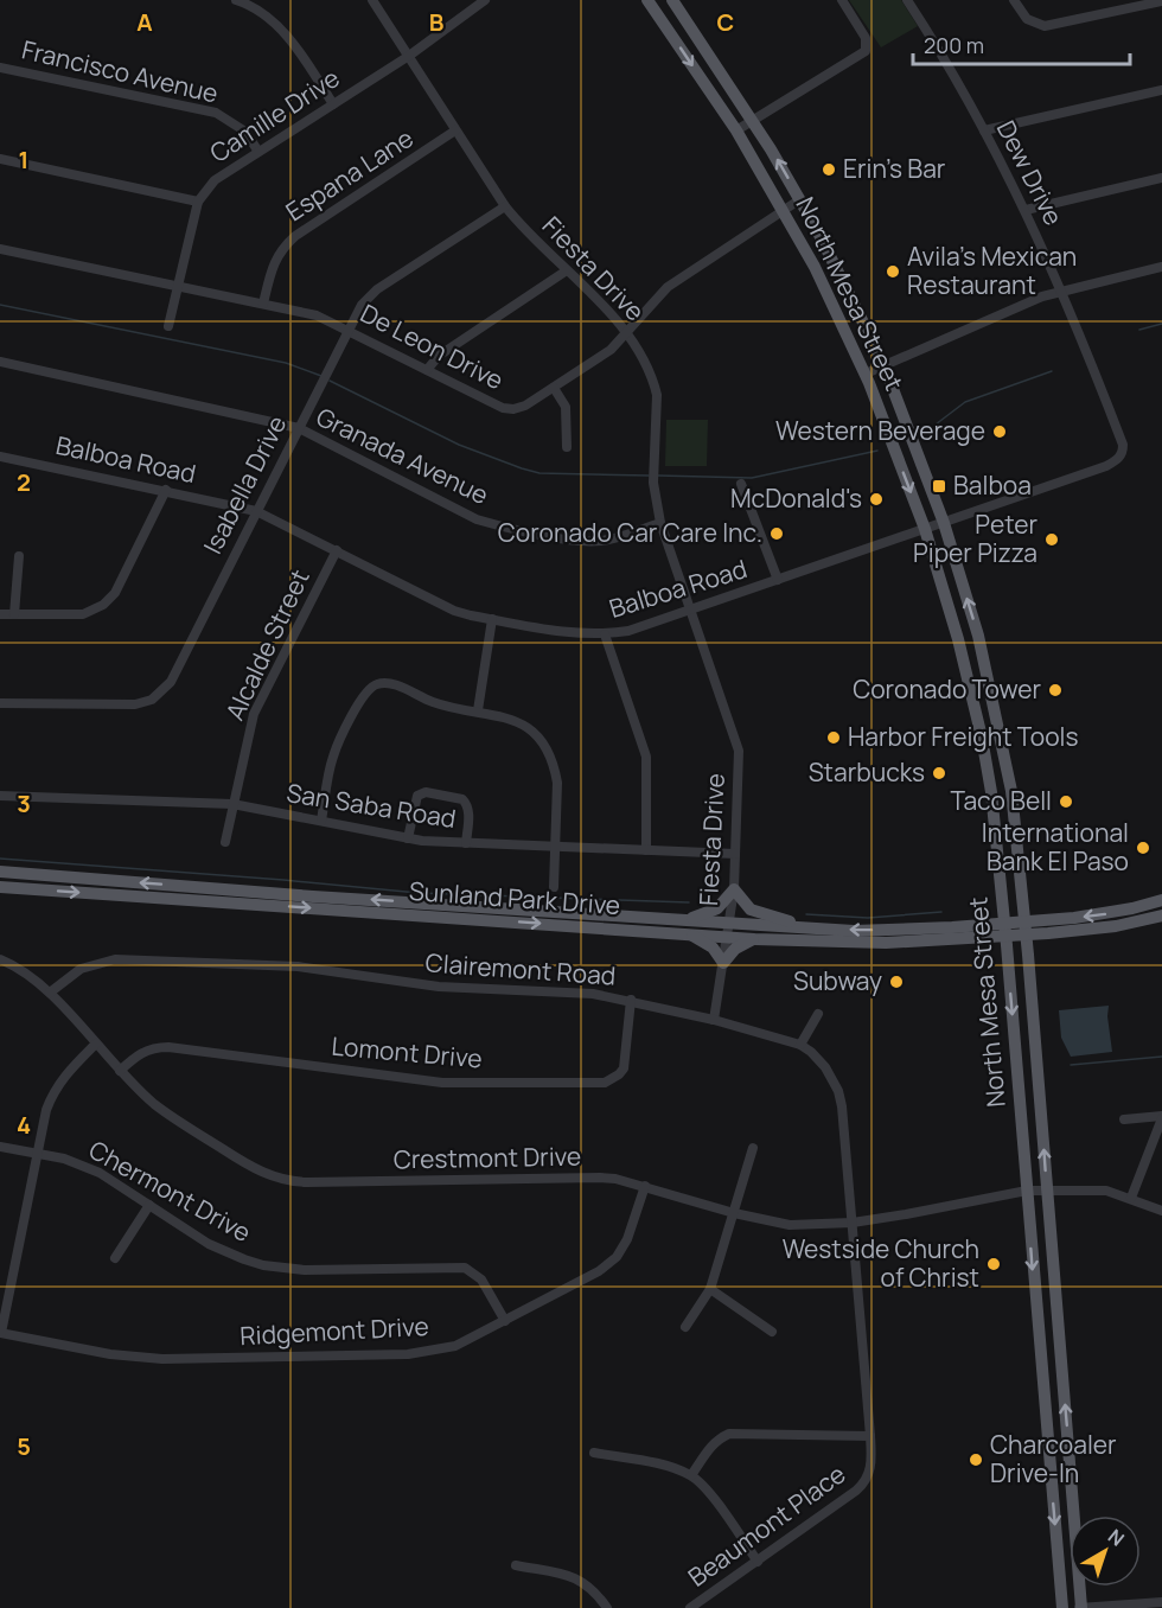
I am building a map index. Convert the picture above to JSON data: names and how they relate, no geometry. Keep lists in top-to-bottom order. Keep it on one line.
{"streets":{"main road":["North Mesa Street","Sunland Park Drive"],"street":["Francisco Avenue","Camille Drive","Dew Drive","Espana Lane","Fiesta Drive","De Leon Drive","Granada Avenue","Balboa Road","Isabella Drive","Alcalde Street","San Saba Road","Clairemont Road","Lomont Drive","Crestmont Drive","Chermont Drive","Ridgemont Drive","Beaumont Place"]},"crossings":[["Francisco Avenue","Camille Drive"],["Camille Drive","Fiesta Drive"],["Camille Drive","De Leon Drive"],["Dew Drive","Balboa Road"],["Espana Lane","Fiesta Drive"],["Espana Lane","De Leon Drive"],["Fiesta Drive","De Leon Drive"],["Fiesta Drive","Granada Avenue"],["Fiesta Drive","Balboa Road"],["Fiesta Drive","Isabella Drive"],["Fiesta Drive","San Saba Road"],["Fiesta Drive","Sunland Park Drive"],["Fiesta Drive","Clairemont Road"],["North Mesa Street","De Leon Drive"],["North Mesa Street","Balboa Road"],["North Mesa Street","Sunland Park Drive"],["North Mesa Street","Crestmont Drive"],["De Leon Drive","Isabella Drive"],["Granada Avenue","Isabella Drive"],["Balboa Road","Isabella Drive"],["Balboa Road","Alcalde Street"],["Alcalde Street","San Saba Road"],["Clairemont Road","Lomont Drive"],["Clairemont Road","Crestmont Drive"],["Clairemont Road","Beaumont Place"],["Lomont Drive","Crestmont Drive"],["Crestmont Drive","Ridgemont Drive"],["Crestmont Drive","Beaumont Place"],["Chermont Drive","Ridgemont Drive"]],"places":{"other":["Erin's Bar","Avila's Mexican Restaurant","Western Beverage","McDonald's","Coronado Car Care Inc.","Peter Piper Pizza","Coronado Tower","Harbor Freight Tools","Starbucks","Taco Bell","International Bank El Paso","Subway","Westside Church of Christ","Charcoaler Drive-In"],"transit":["Balboa"]},"scale_bar":"200 m","north":"top right","grid":{"columns":["A","B","C"],"rows":["1","2","3","4","5"]}}
